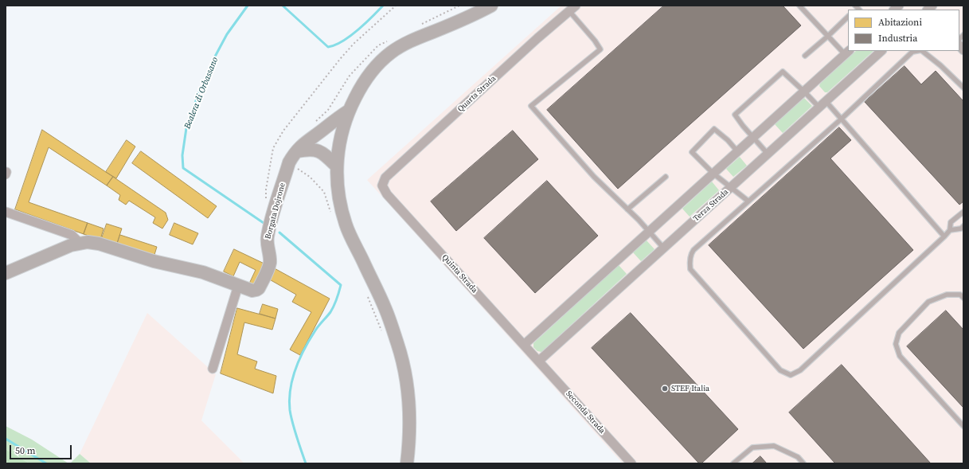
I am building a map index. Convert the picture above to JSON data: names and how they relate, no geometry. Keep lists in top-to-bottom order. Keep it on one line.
{"streets":{"street":["Quarta Strada","Terza Strada","Borgata Dojrone","Quinta Strada","Seconda Strada"]},"crossings":[["Quarta Strada","Quinta Strada"],["Terza Strada","Quinta Strada"],["Terza Strada","Seconda Strada"],["Quinta Strada","Seconda Strada"]],"water":["Bealera di Orbassano"],"places":["STEF Italia"],"legend":["Abitazioni","Industria"],"scale_bar":"50 m"}
